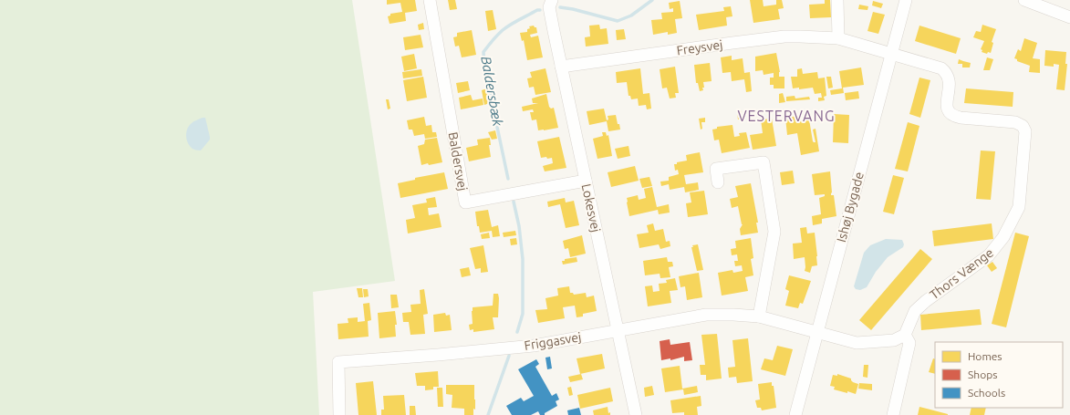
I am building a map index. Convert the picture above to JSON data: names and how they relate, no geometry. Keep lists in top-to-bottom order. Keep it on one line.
{"streets":{"street":["Freysvej","Baldersvej","Ishøj Bygade","Lokesvej","Thors Vænge","Friggasvej"]},"crossings":[["Freysvej","Ishøj Bygade"],["Freysvej","Lokesvej"],["Freysvej","Thors Vænge"],["Baldersvej","Lokesvej"],["Ishøj Bygade","Thors Vænge"],["Ishøj Bygade","Friggasvej"],["Lokesvej","Friggasvej"]],"districts":["VESTERVANG"],"water":["Baldersbæk"],"legend":["Homes","Shops","Schools"]}
